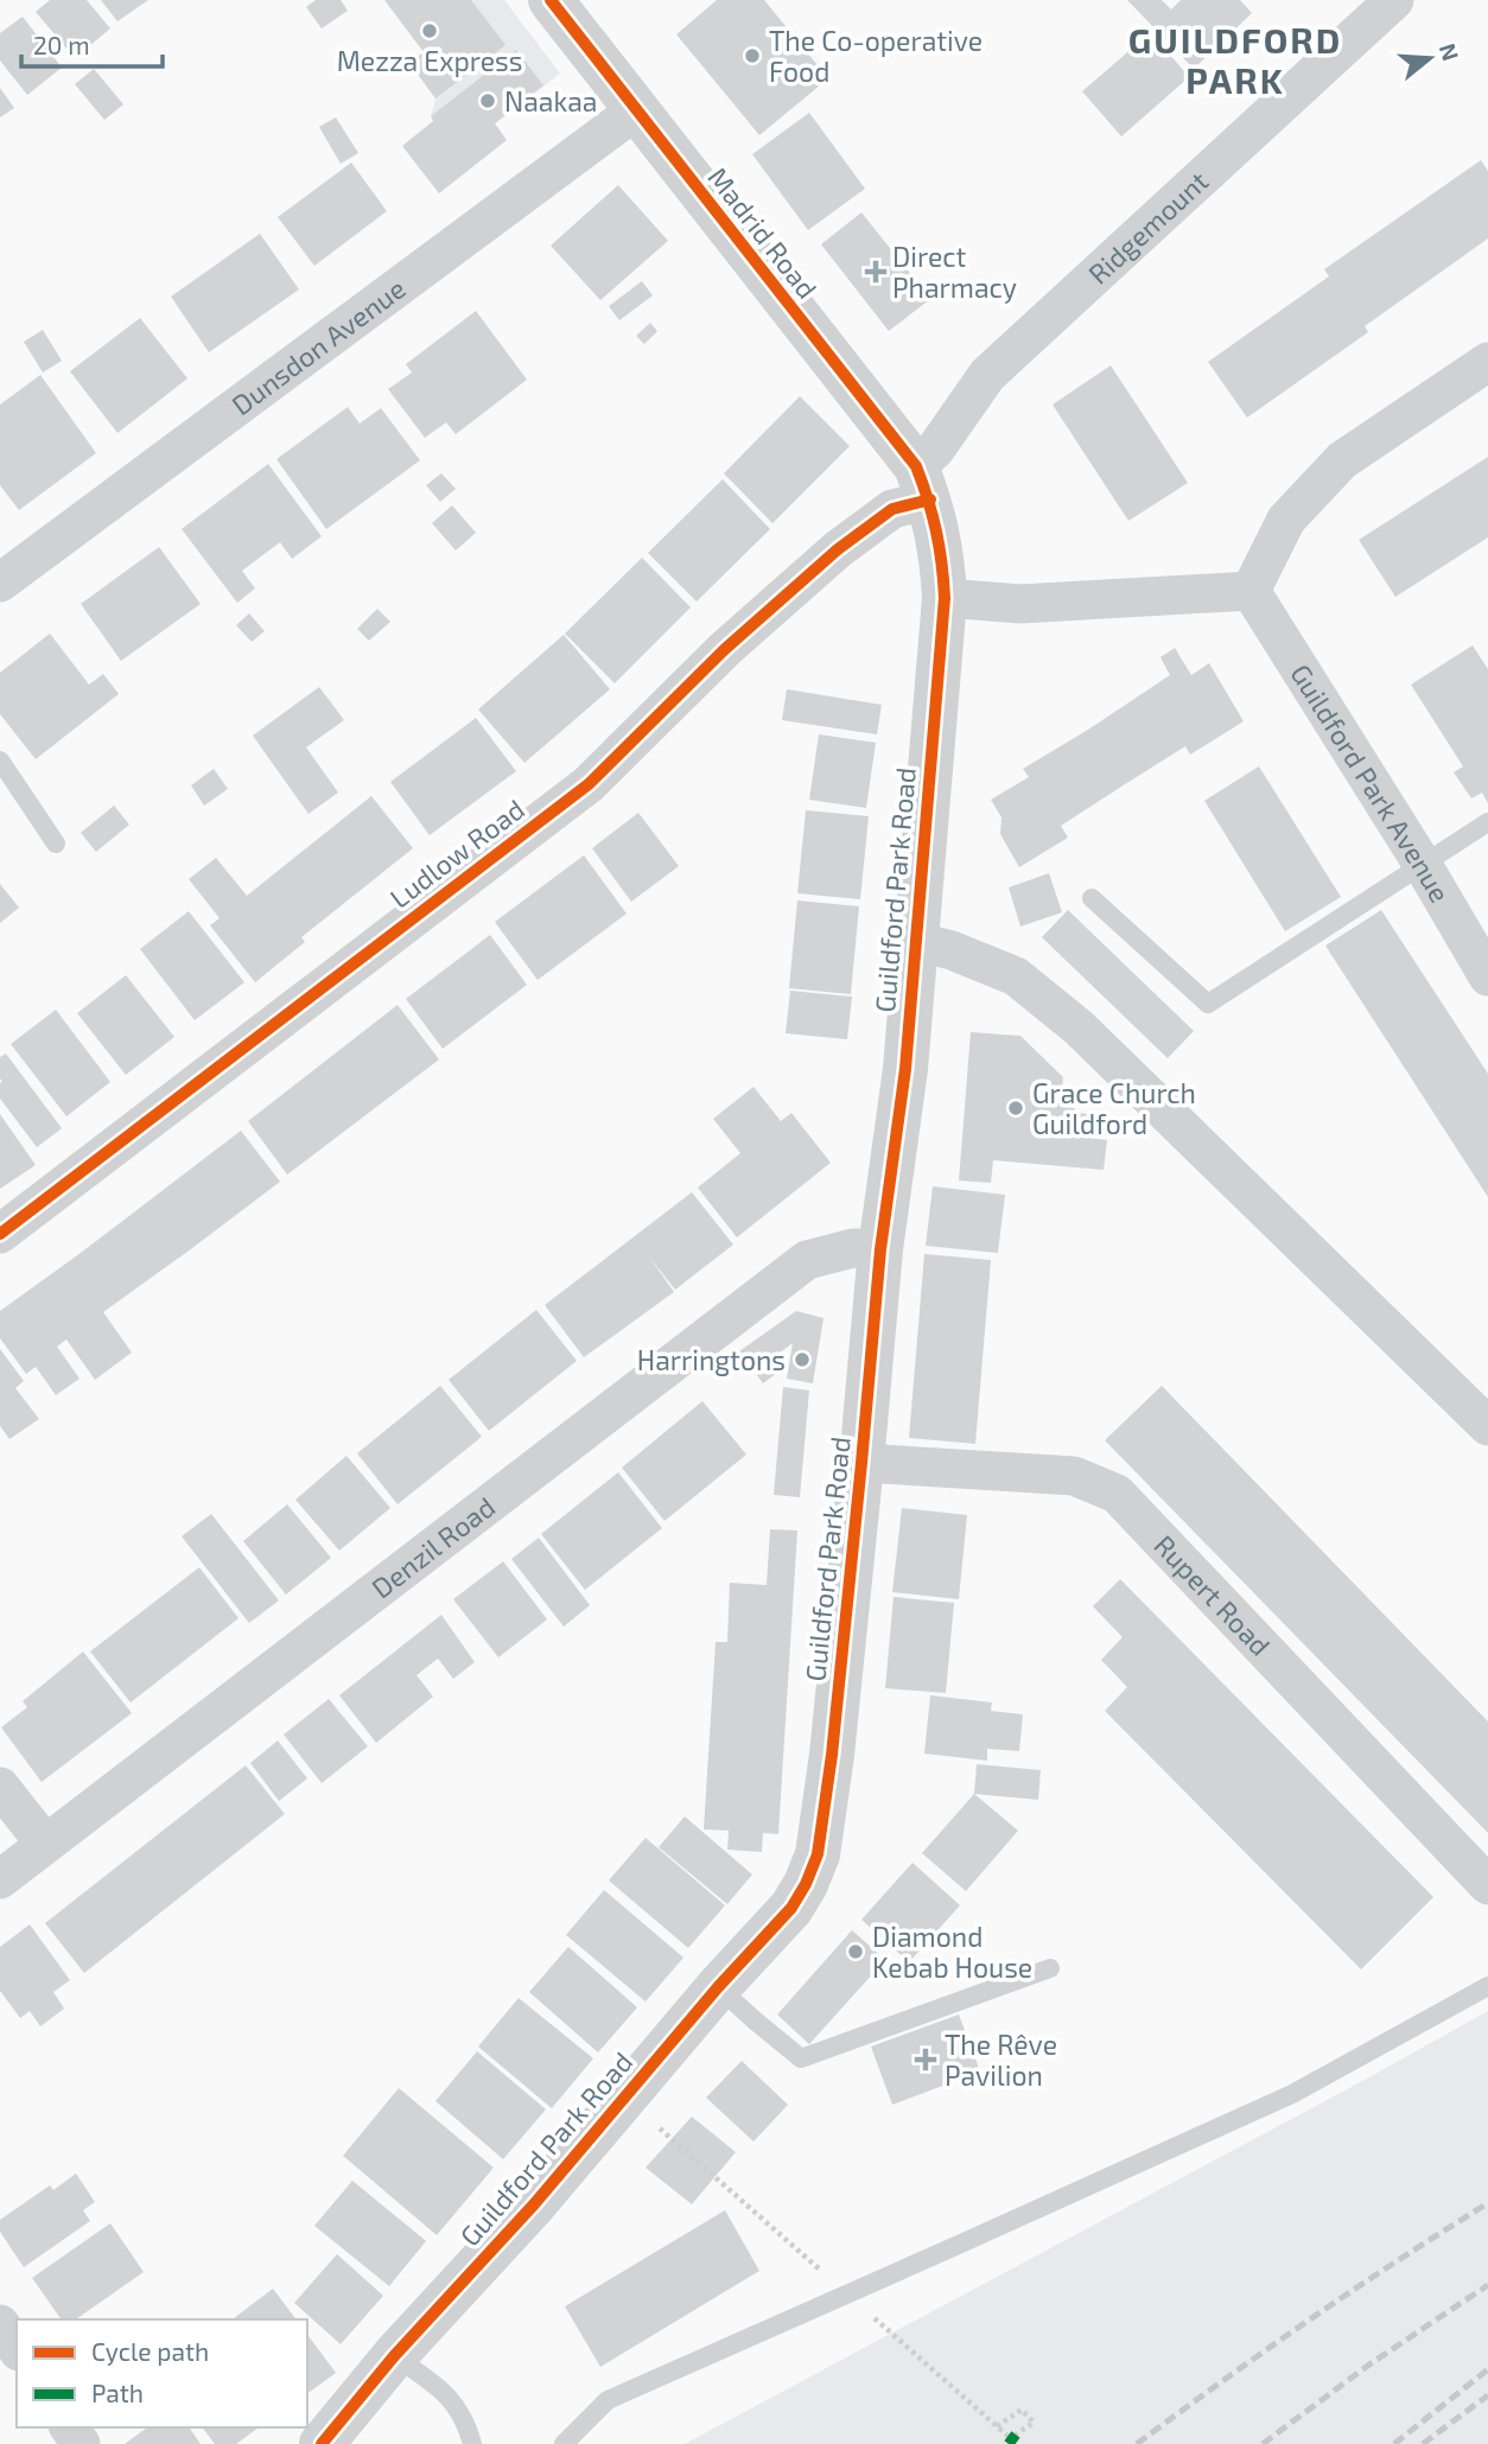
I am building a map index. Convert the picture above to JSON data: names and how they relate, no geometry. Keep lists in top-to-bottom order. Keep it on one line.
{"streets":{"street":["Ridgemount","Madrid Road","Dunsdon Avenue","Guildford Park Avenue","Ludlow Road","Guildford Park Road","Denzil Road","Rupert Road"]},"crossings":[["Ridgemount","Madrid Road"],["Ridgemount","Ludlow Road"],["Ridgemount","Guildford Park Road"],["Madrid Road","Dunsdon Avenue"],["Madrid Road","Ludlow Road"],["Madrid Road","Guildford Park Road"],["Ludlow Road","Guildford Park Road"],["Guildford Park Road","Denzil Road"],["Guildford Park Road","Rupert Road"]],"districts":["GUILDFORD PARK"],"places":{"other":["Mezza Express","The Co-operative Food","Naakaa","Grace Church Guildford","Harringtons","Diamond Kebab House"],"health":["Direct Pharmacy","The Rêve Pavilion"]},"legend":["Cycle path","Path"],"scale_bar":"20 m","north":"right"}
